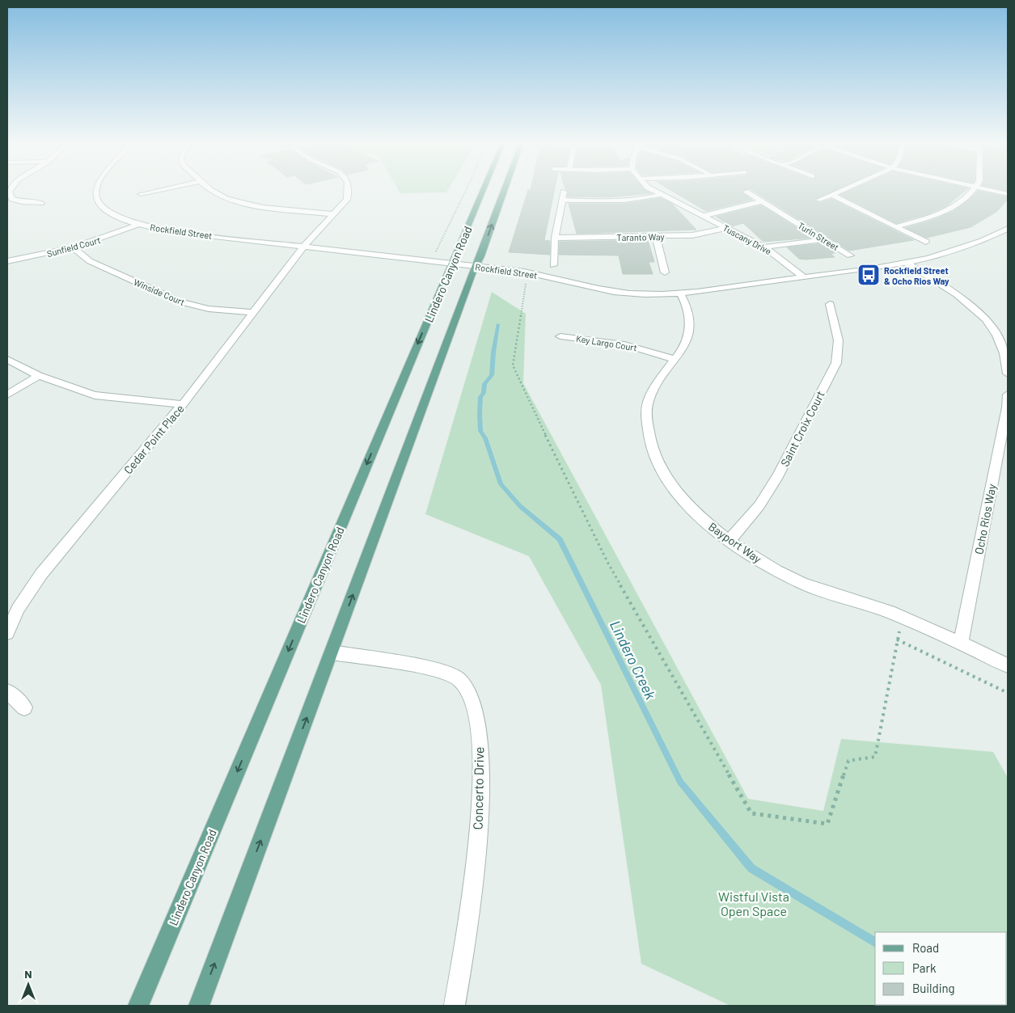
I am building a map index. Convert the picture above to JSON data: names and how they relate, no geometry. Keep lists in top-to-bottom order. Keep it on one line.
{"streets":{"main road":["Lindero Canyon Road"],"street":["Rockfield Street","Turin Street","Taranto Way","Tuscany Drive","Sunfield Court","Winside Court","Key Largo Court","Saint Croix Court","Cedar Point Place","Ocho Rios Way","Bayport Way","Concerto Drive"]},"crossings":[["Rockfield Street","Tuscany Drive"],["Rockfield Street","Sunfield Court"],["Rockfield Street","Lindero Canyon Road"],["Rockfield Street","Cedar Point Place"],["Rockfield Street","Bayport Way"],["Taranto Way","Tuscany Drive"],["Sunfield Court","Winside Court"],["Lindero Canyon Road","Concerto Drive"],["Winside Court","Cedar Point Place"],["Key Largo Court","Bayport Way"],["Saint Croix Court","Bayport Way"],["Ocho Rios Way","Bayport Way"]],"water":["Lindero Creek"],"parks":["Wistful Vista Open Space"],"places":{"bus stop":["Rockfield Street & Ocho Rios Way"]},"legend":["Road","Park","Building"],"north":"top"}
